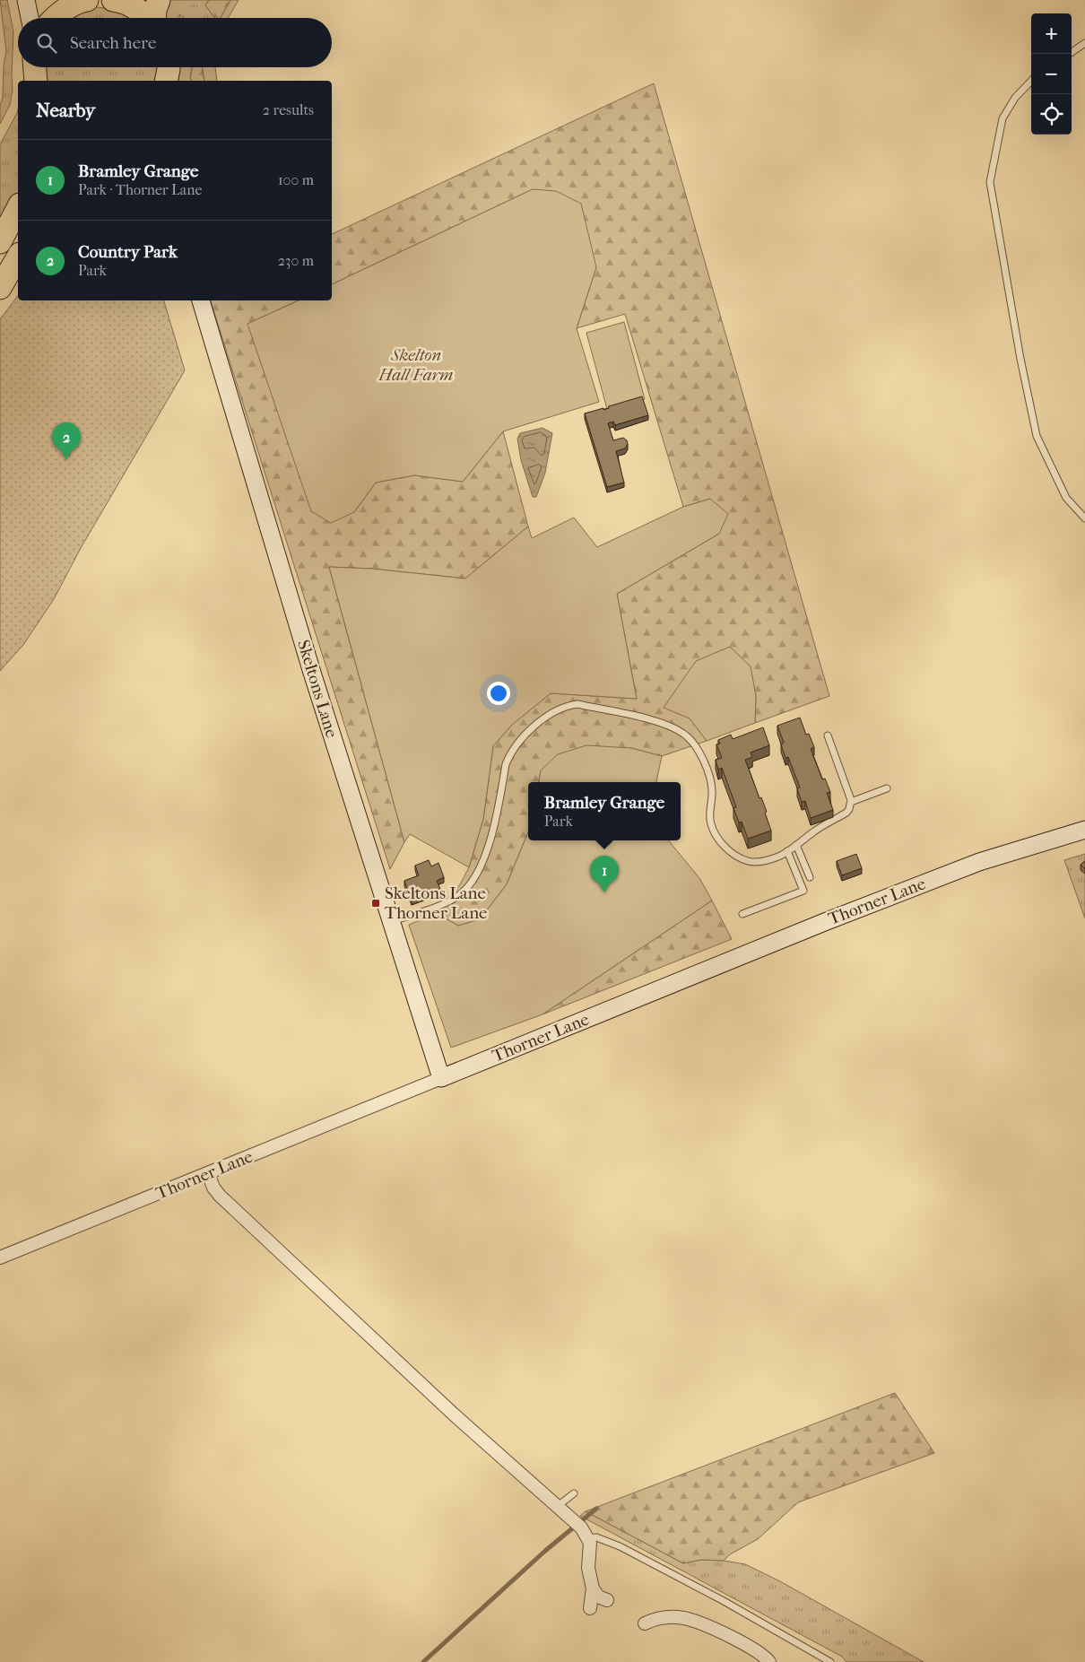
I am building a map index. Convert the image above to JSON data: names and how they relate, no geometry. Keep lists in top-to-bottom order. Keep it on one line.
{"streets":{"street":["Skeltons Lane","Thorner Lane"]},"crossings":[["Skeltons Lane","Thorner Lane"]],"parks":["Skelton Hall Farm"],"places":{"transit":["Skeltons Lane Thorner Lane"]},"page":{"map_buttons":["+","−"],"search":"Search here","heading":["Nearby","2 results"],"list":[{"mark":"1","name":"Bramley Grange","note":"Park · Thorner Lane","value":"100 m"},{"mark":"2","name":"Country Park","note":"Park","value":"230 m"}],"pins":["2","1"],"popup":["Bramley Grange","Park"]}}
